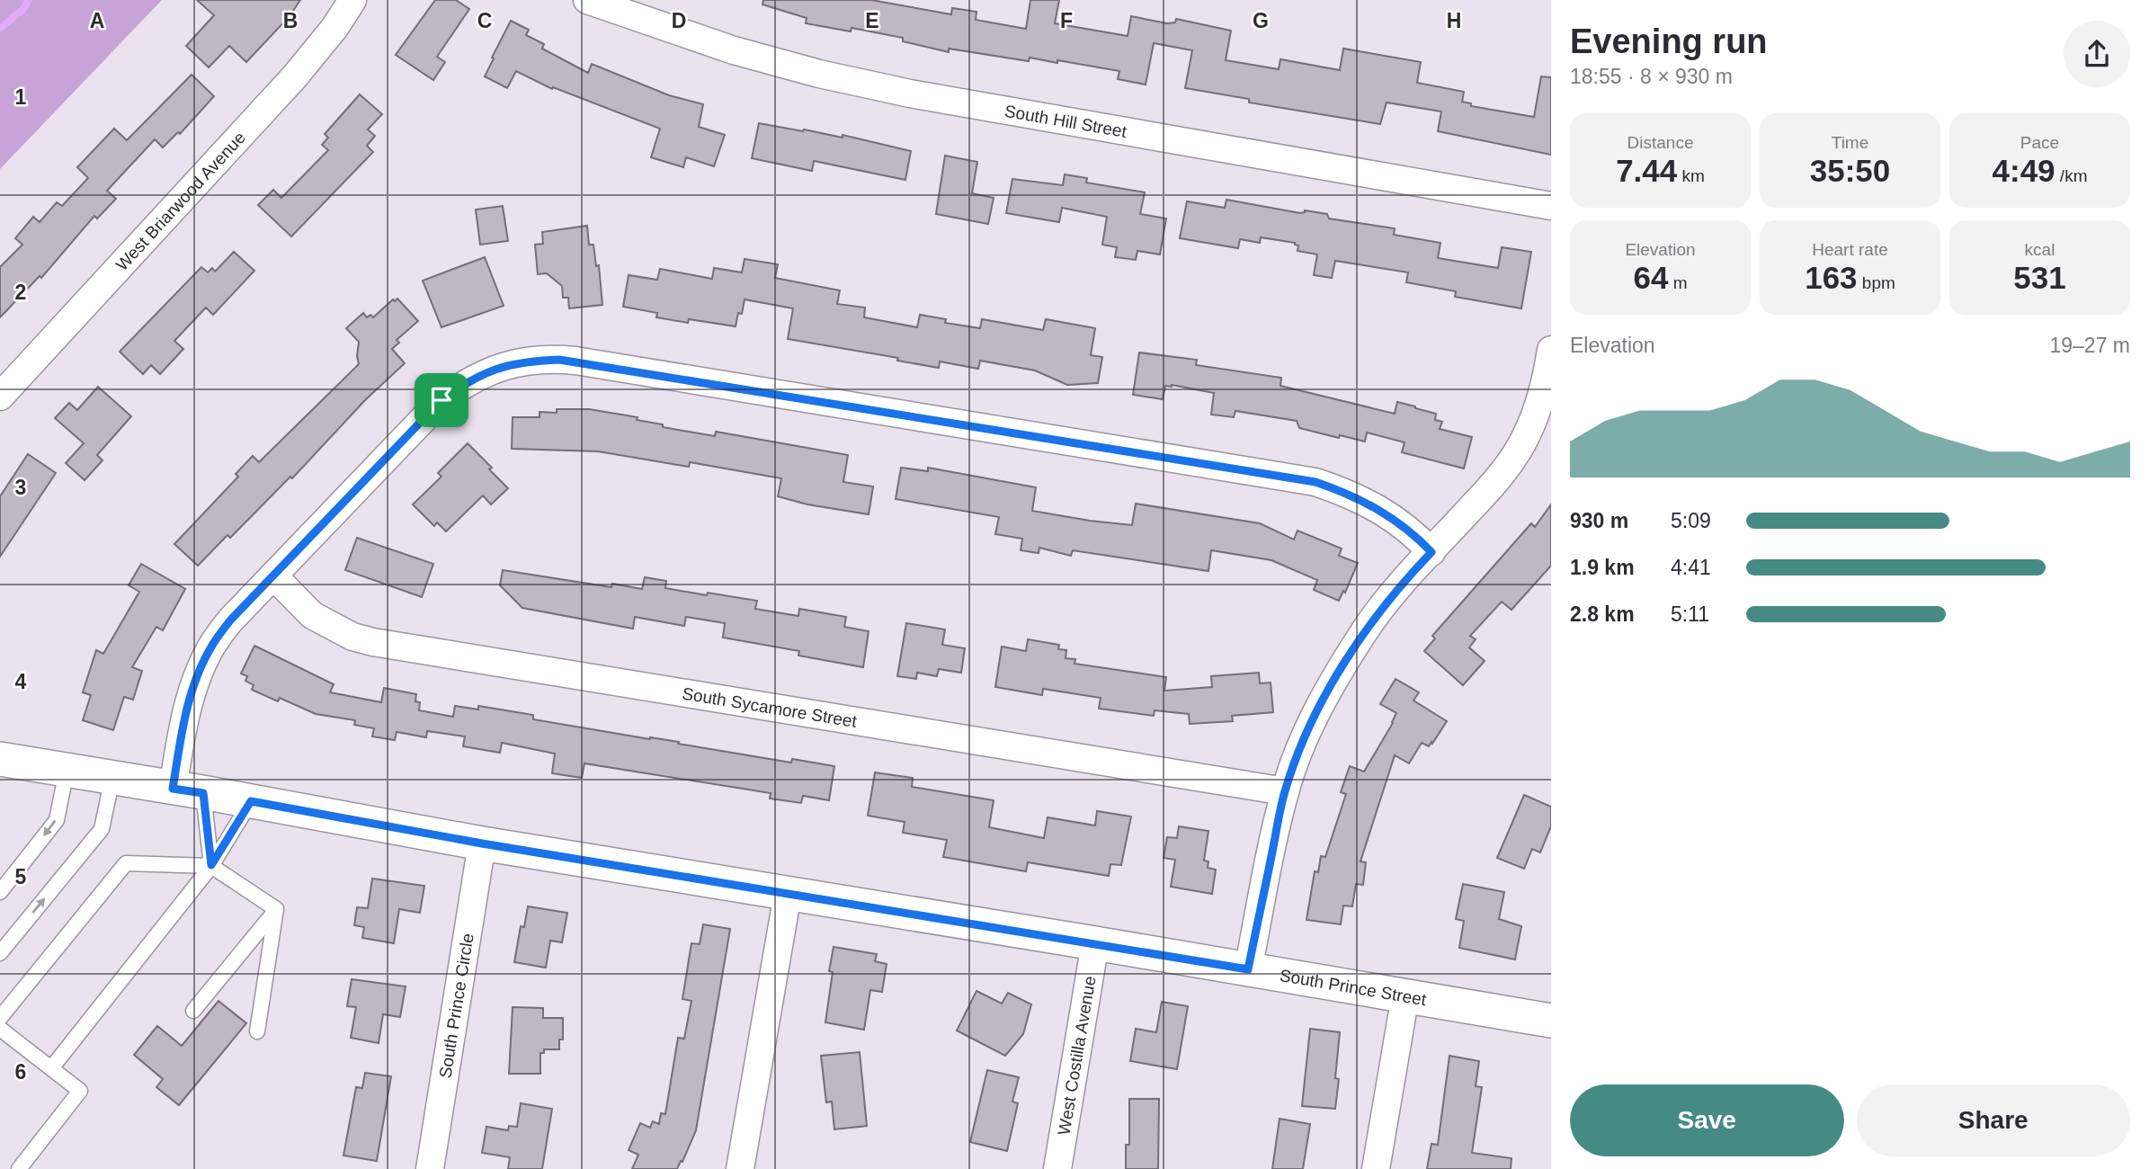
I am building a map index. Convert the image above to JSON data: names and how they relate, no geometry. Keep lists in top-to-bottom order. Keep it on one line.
{"streets":{"street":["South Hill Street","West Briarwood Avenue","South Sycamore Street","South Prince Street","South Prince Circle","West Costilla Avenue"]},"crossings":[["South Prince Street","South Prince Circle"],["South Prince Street","West Costilla Avenue"]],"page":{"heading":["Evening run","18:55 · 8 × 930 m"],"stats":[["Distance","7.44 km"],["Time","35:50"],["Pace","4:49 /km"],["Elevation","64 m"],["Heart rate","163 bpm"],["kcal","531"]],"chart":["Elevation","19–27 m"],"list":[{"name":"930 m","note":"5:09"},{"name":"1.9 km","note":"4:41"},{"name":"2.8 km","note":"5:11"}],"buttons":["Save","Share"]},"grid":{"columns":["A","B","C","D","E","F","G","H"],"rows":["1","2","3","4","5","6"]}}
